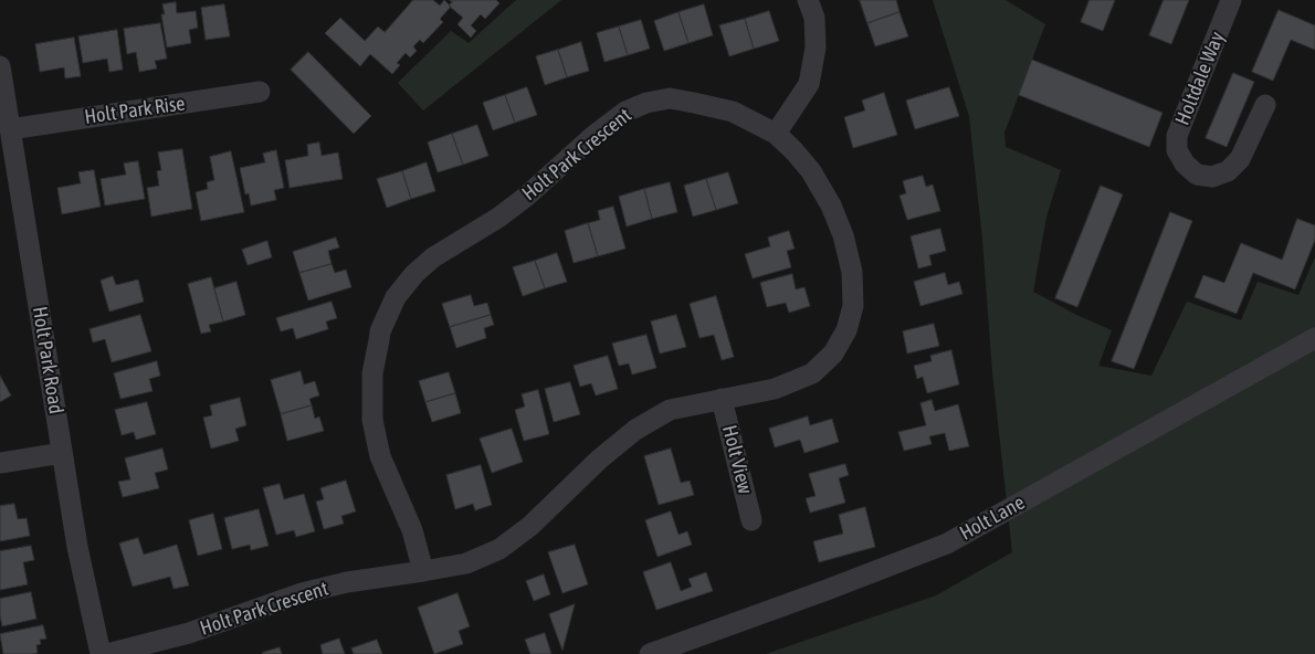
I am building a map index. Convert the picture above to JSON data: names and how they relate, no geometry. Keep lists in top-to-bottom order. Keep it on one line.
{"streets":{"street":["Holtdale Way","Holt Park Rise","Holt Park Crescent","Holt Park Road","Holt View","Holt Lane"]},"crossings":[["Holt Park Rise","Holt Park Road"],["Holt Park Crescent","Holt View"]]}
